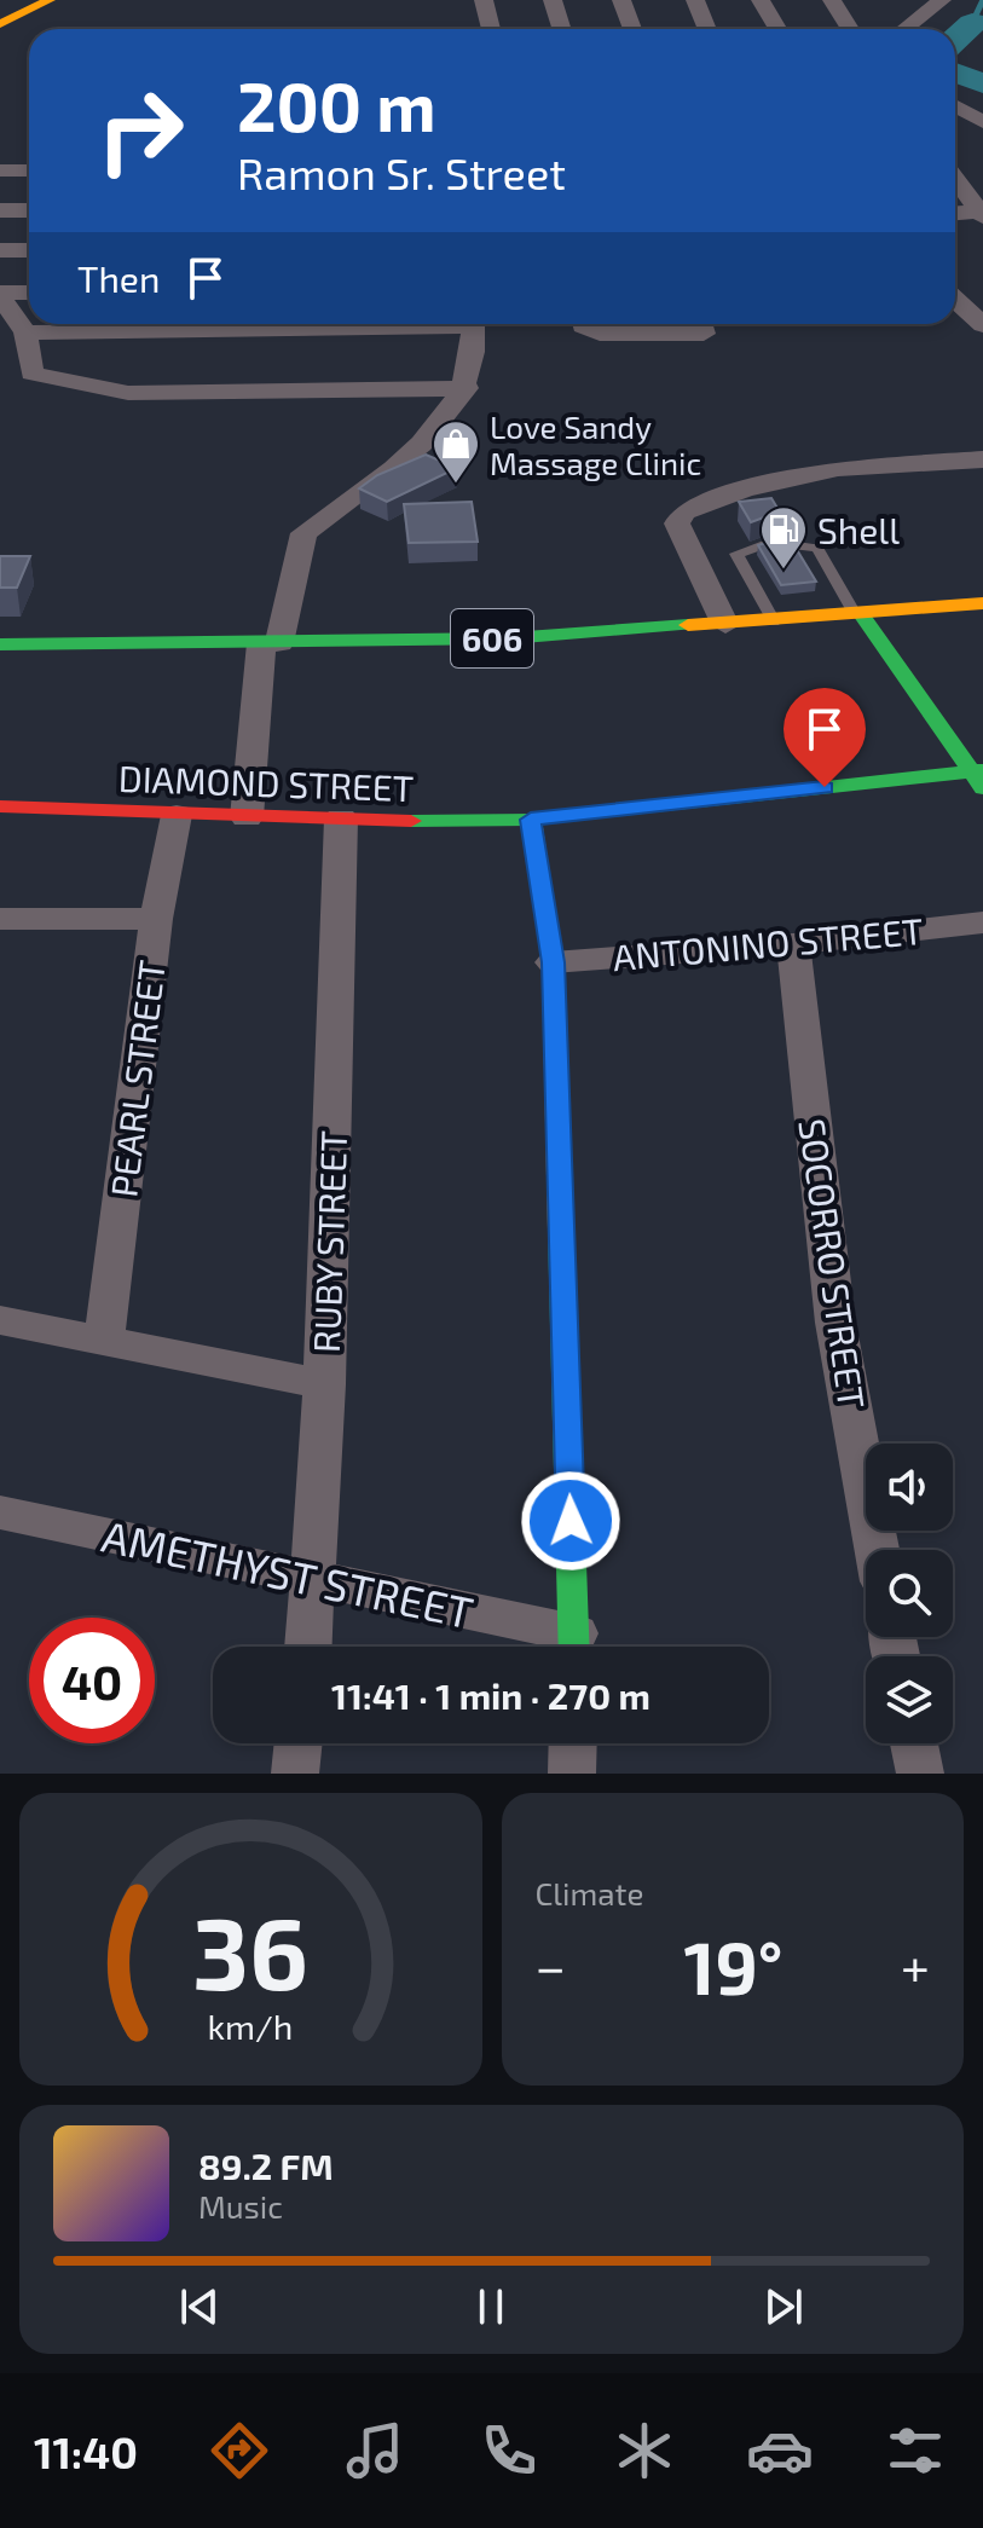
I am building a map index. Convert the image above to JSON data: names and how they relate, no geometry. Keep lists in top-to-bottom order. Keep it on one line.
{"streets":{"street":["606","DIAMOND STREET","ANTONINO STREET","PEARL STREET","RUBY STREET","SOCORRO STREET","AMETHYST STREET"]},"crossings":[["DIAMOND STREET","PEARL STREET"],["DIAMOND STREET","RUBY STREET"],["ANTONINO STREET","SOCORRO STREET"],["RUBY STREET","AMETHYST STREET"]],"places":{"shop":["Love Sandy Massage Clinic"],"fuel station":["Shell"]},"page":{"turn":["200 m","Ramon Sr. Street"],"then":"Then","limit":"40","trip":"11:41 · 1 min · 270 m","tile":"Climate","heat":["−","19°","+"],"song":["89.2 FM","Music"],"tabs":"11:40","gauge":["36","km/h"]}}
